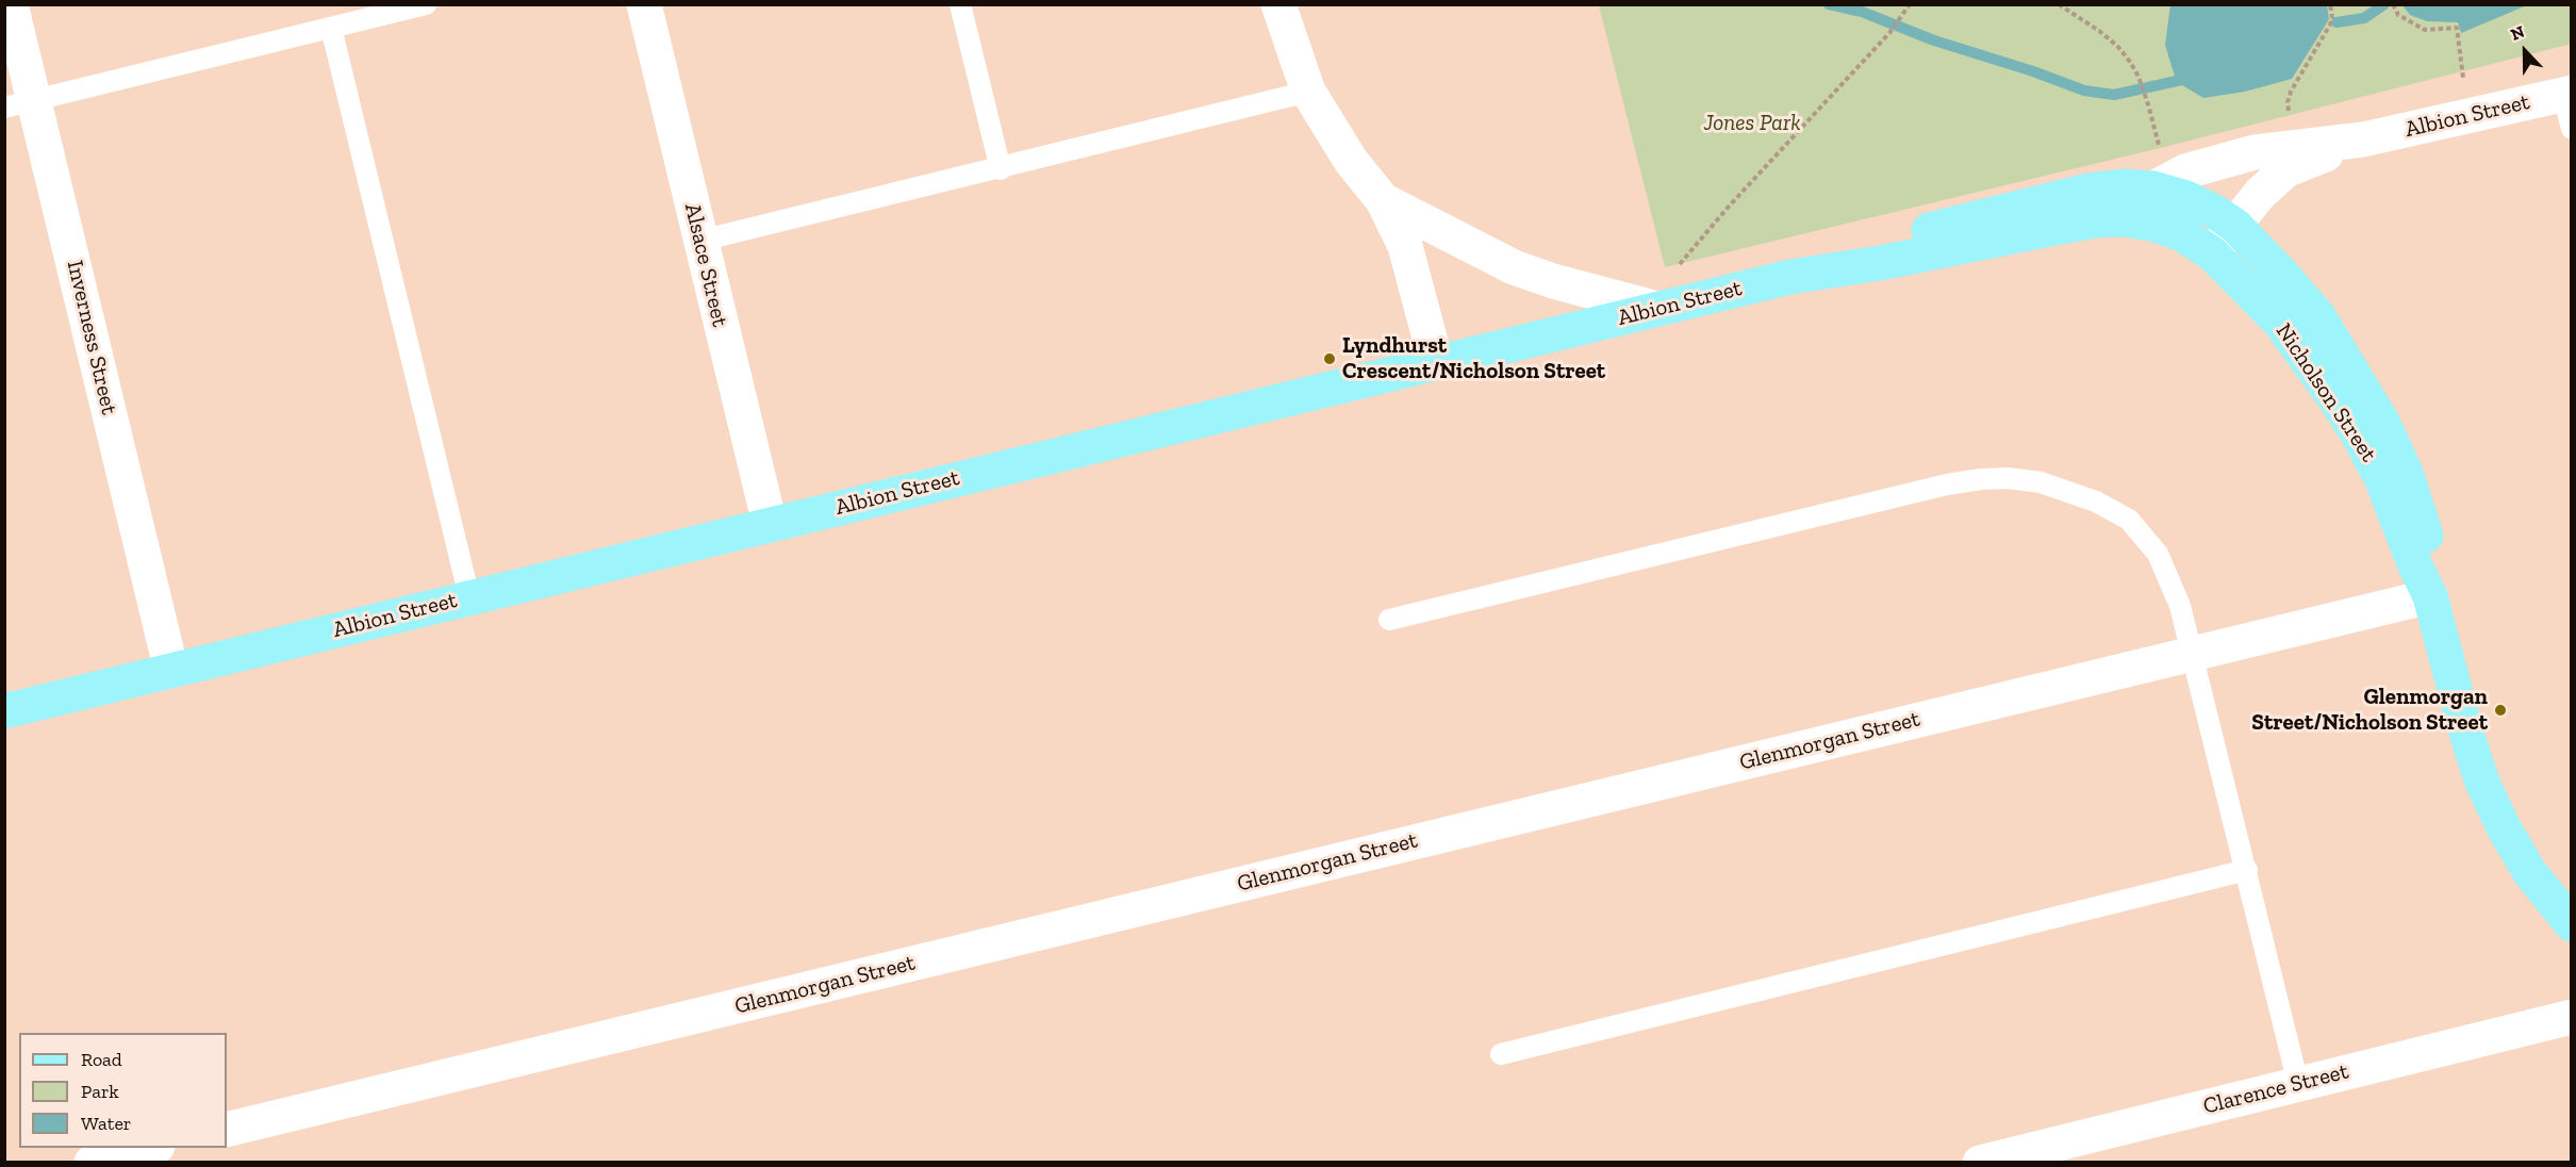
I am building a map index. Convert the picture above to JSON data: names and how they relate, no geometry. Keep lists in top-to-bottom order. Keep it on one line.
{"streets":{"main road":["Albion Street","Nicholson Street"],"street":["Alsace Street","Inverness Street","Glenmorgan Street","Clarence Street"]},"crossings":[["Albion Street","Alsace Street"],["Albion Street","Inverness Street"],["Albion Street","Nicholson Street"],["Nicholson Street","Glenmorgan Street"]],"parks":["Jones Park"],"places":["Lyndhurst Crescent/Nicholson Street","Glenmorgan Street/Nicholson Street"],"legend":["Road","Park","Water"],"north":"top"}
